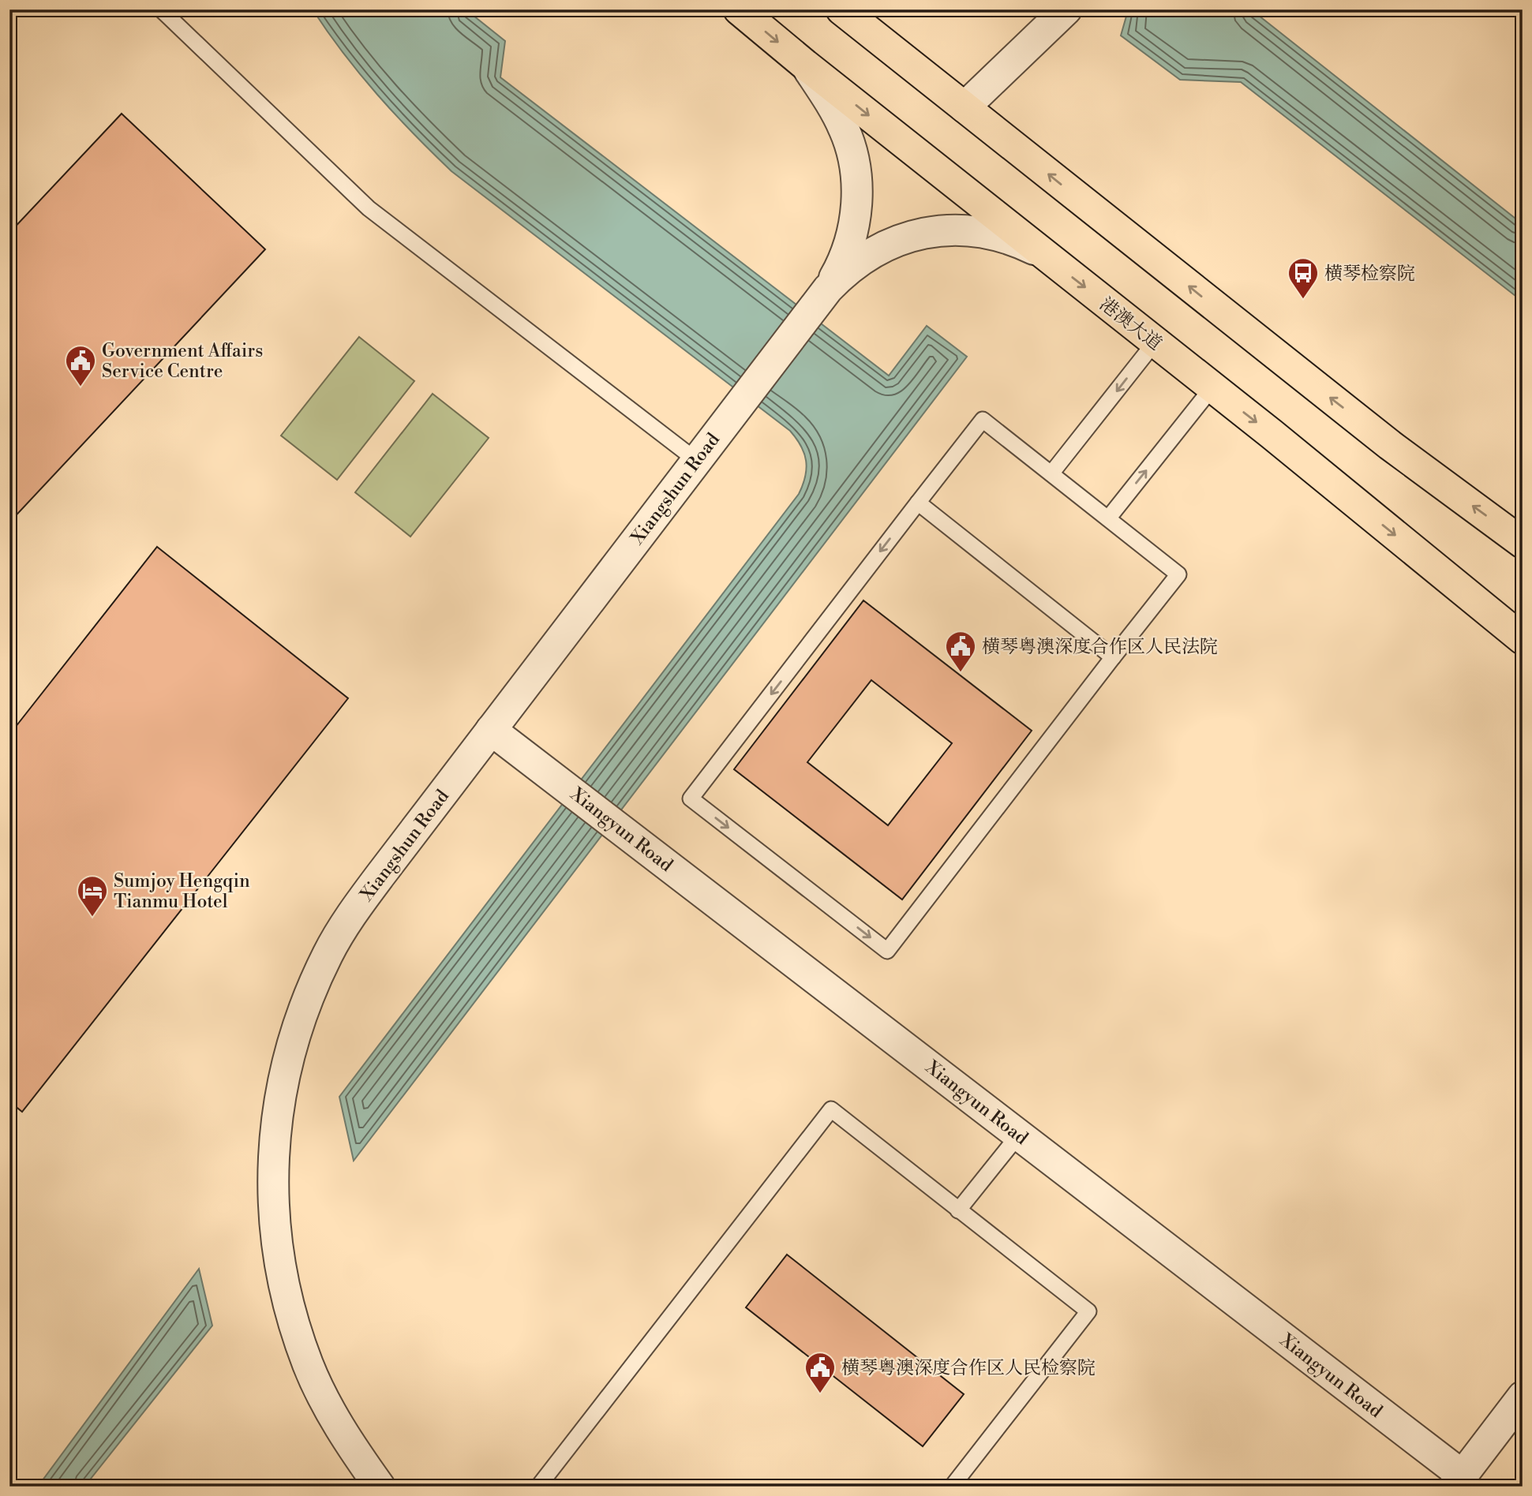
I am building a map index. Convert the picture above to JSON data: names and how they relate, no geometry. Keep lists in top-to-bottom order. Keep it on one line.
{"streets":{"main road":["港澳大道"],"street":["Xiangshun Road","Xiangyun Road"]},"crossings":[["港澳大道","Xiangshun Road"],["Xiangshun Road","Xiangyun Road"]],"places":{"bus stop":["横琴检察院"],"public building":["Government Affairs Service Centre","横琴粤澳深度合作区人民法院","横琴粤澳深度合作区人民检察院"],"hotel":["Sumjoy Hengqin Tianmu Hotel"]}}
